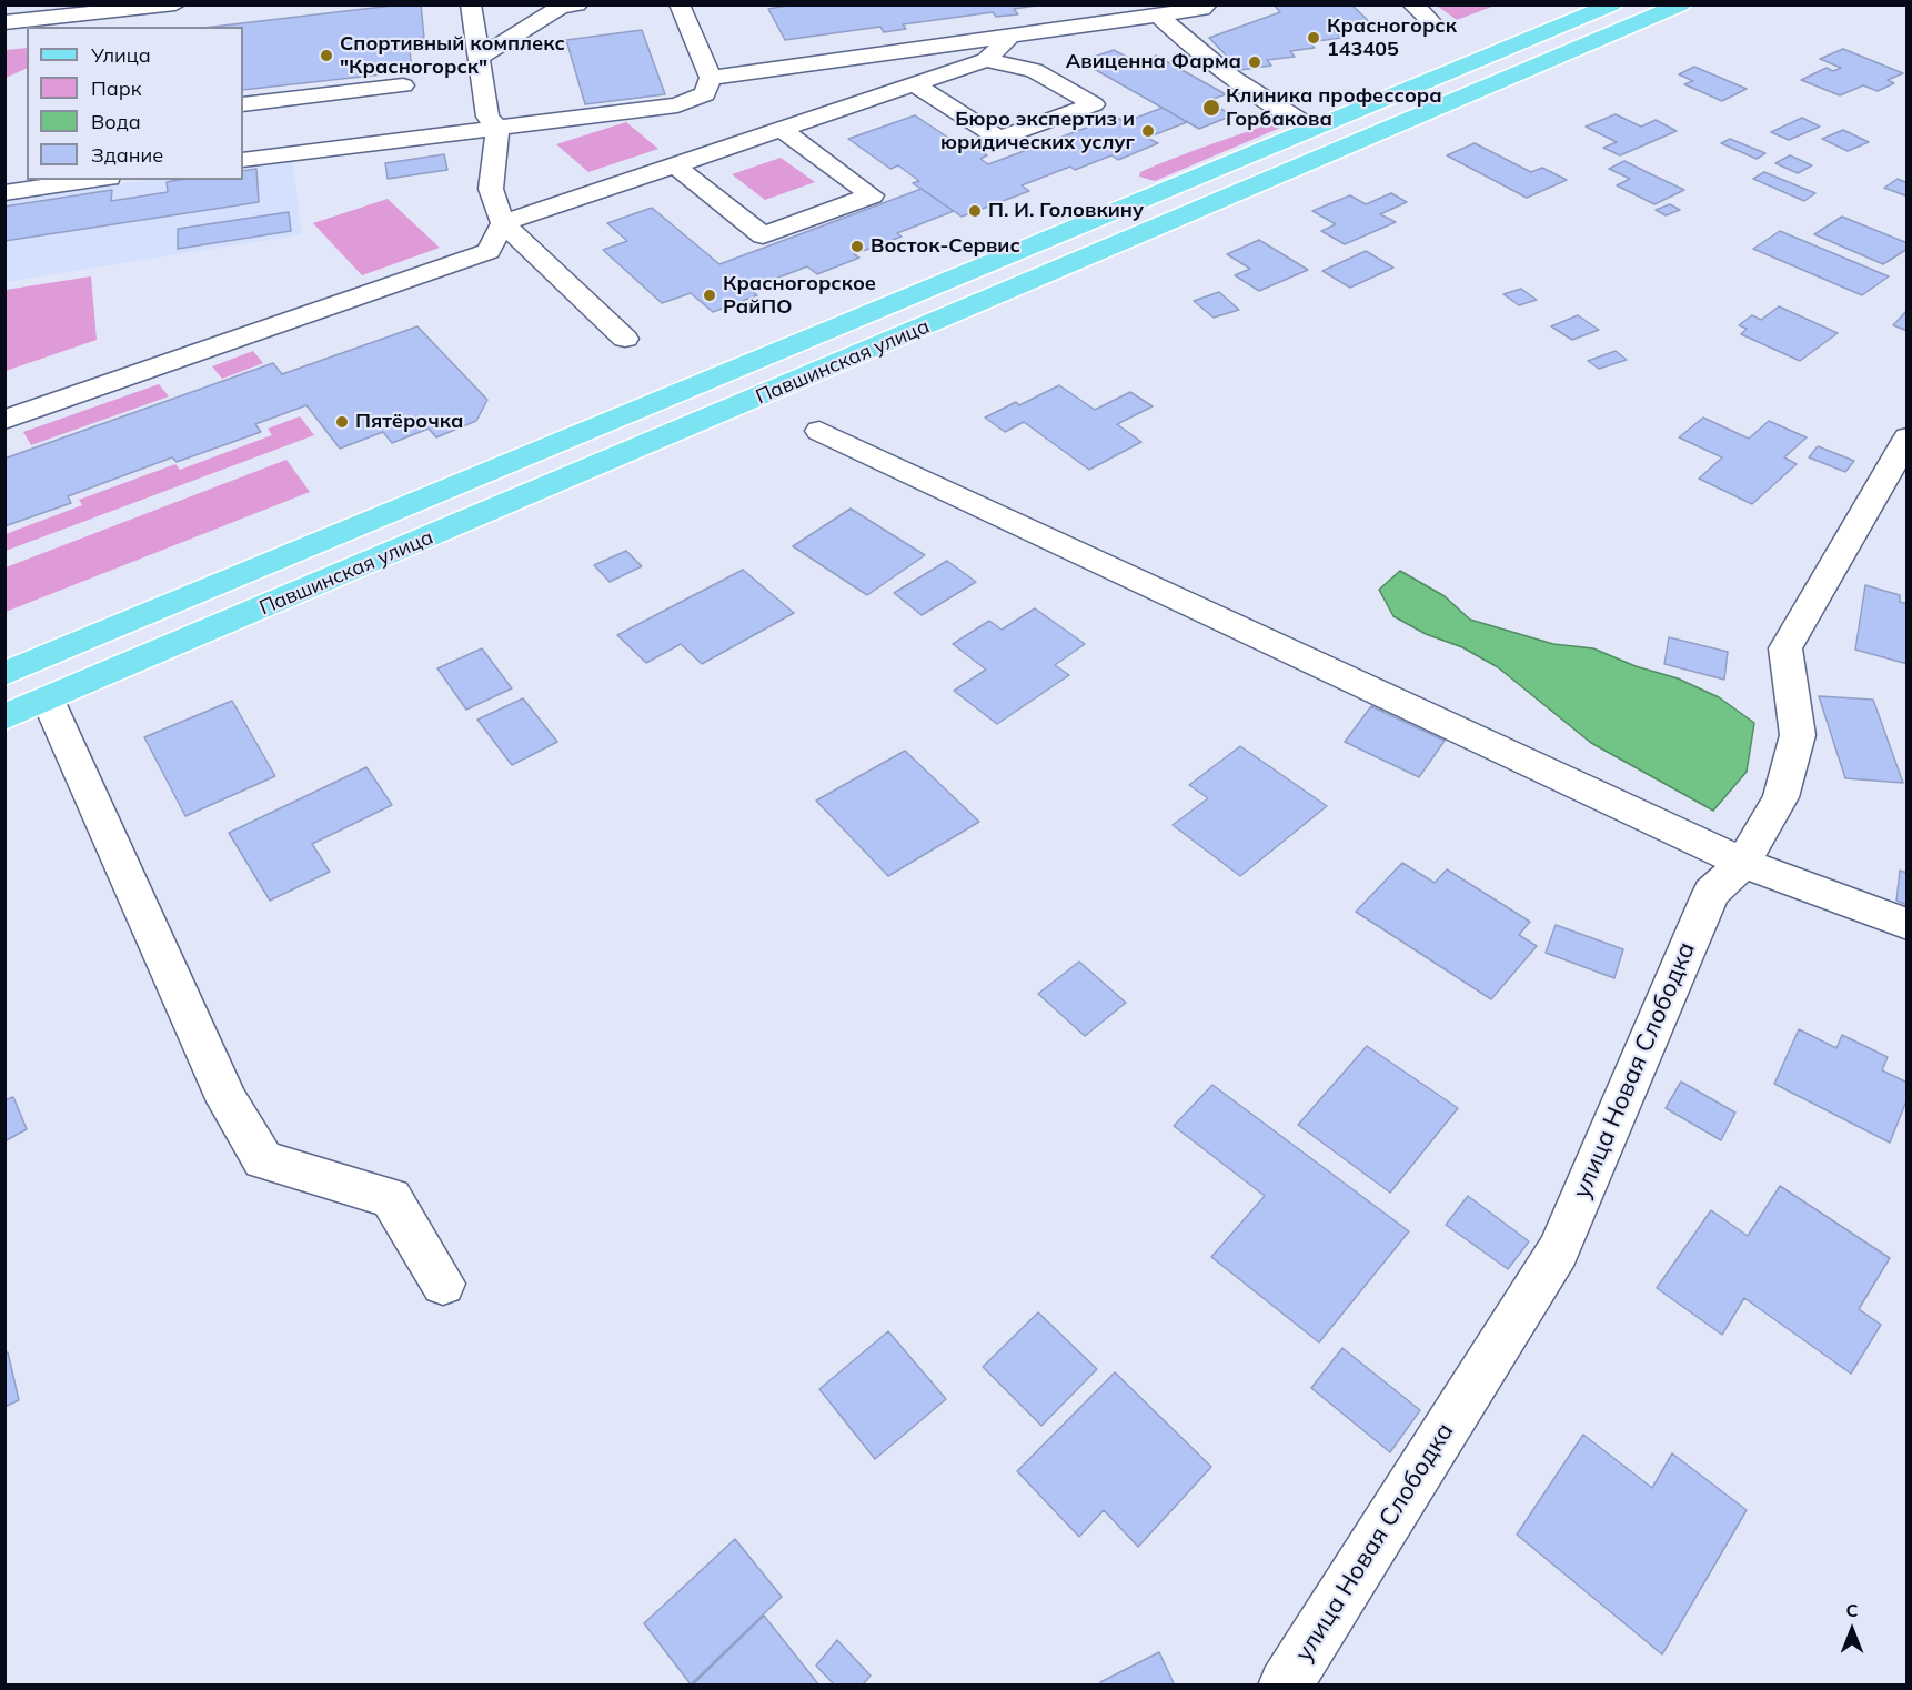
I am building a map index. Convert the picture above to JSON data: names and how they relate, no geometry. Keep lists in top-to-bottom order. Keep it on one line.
{"streets":{"main road":["Павшинская улица"],"street":["улица Новая Слободка"]},"places":["Красногорск 143405","Спортивный комплекс \"Красногорск\"","Авиценна Фарма","Клиника профессора Горбакова","Бюро экспертиз и юридических услуг","П. И. Головкину","Восток-Сервис","Красногорское РайПО","Пятёрочка"],"legend":["Улица","Парк","Вода","Здание"],"north":"top"}
